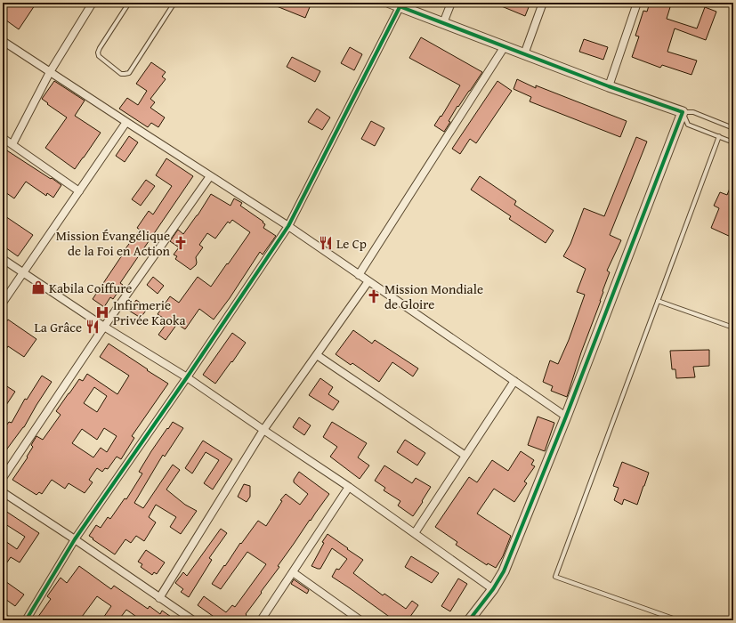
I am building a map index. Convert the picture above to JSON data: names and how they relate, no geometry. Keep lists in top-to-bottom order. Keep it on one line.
{"places":{"church":["Mission Évangélique de la Foi en Action","Mission Mondiale de Gloire"],"restaurant":["Le Cp","La Grâce"],"shop":["Kabila Coiffure"],"hospital":["Infirmerie Privée Kaoka"]}}
